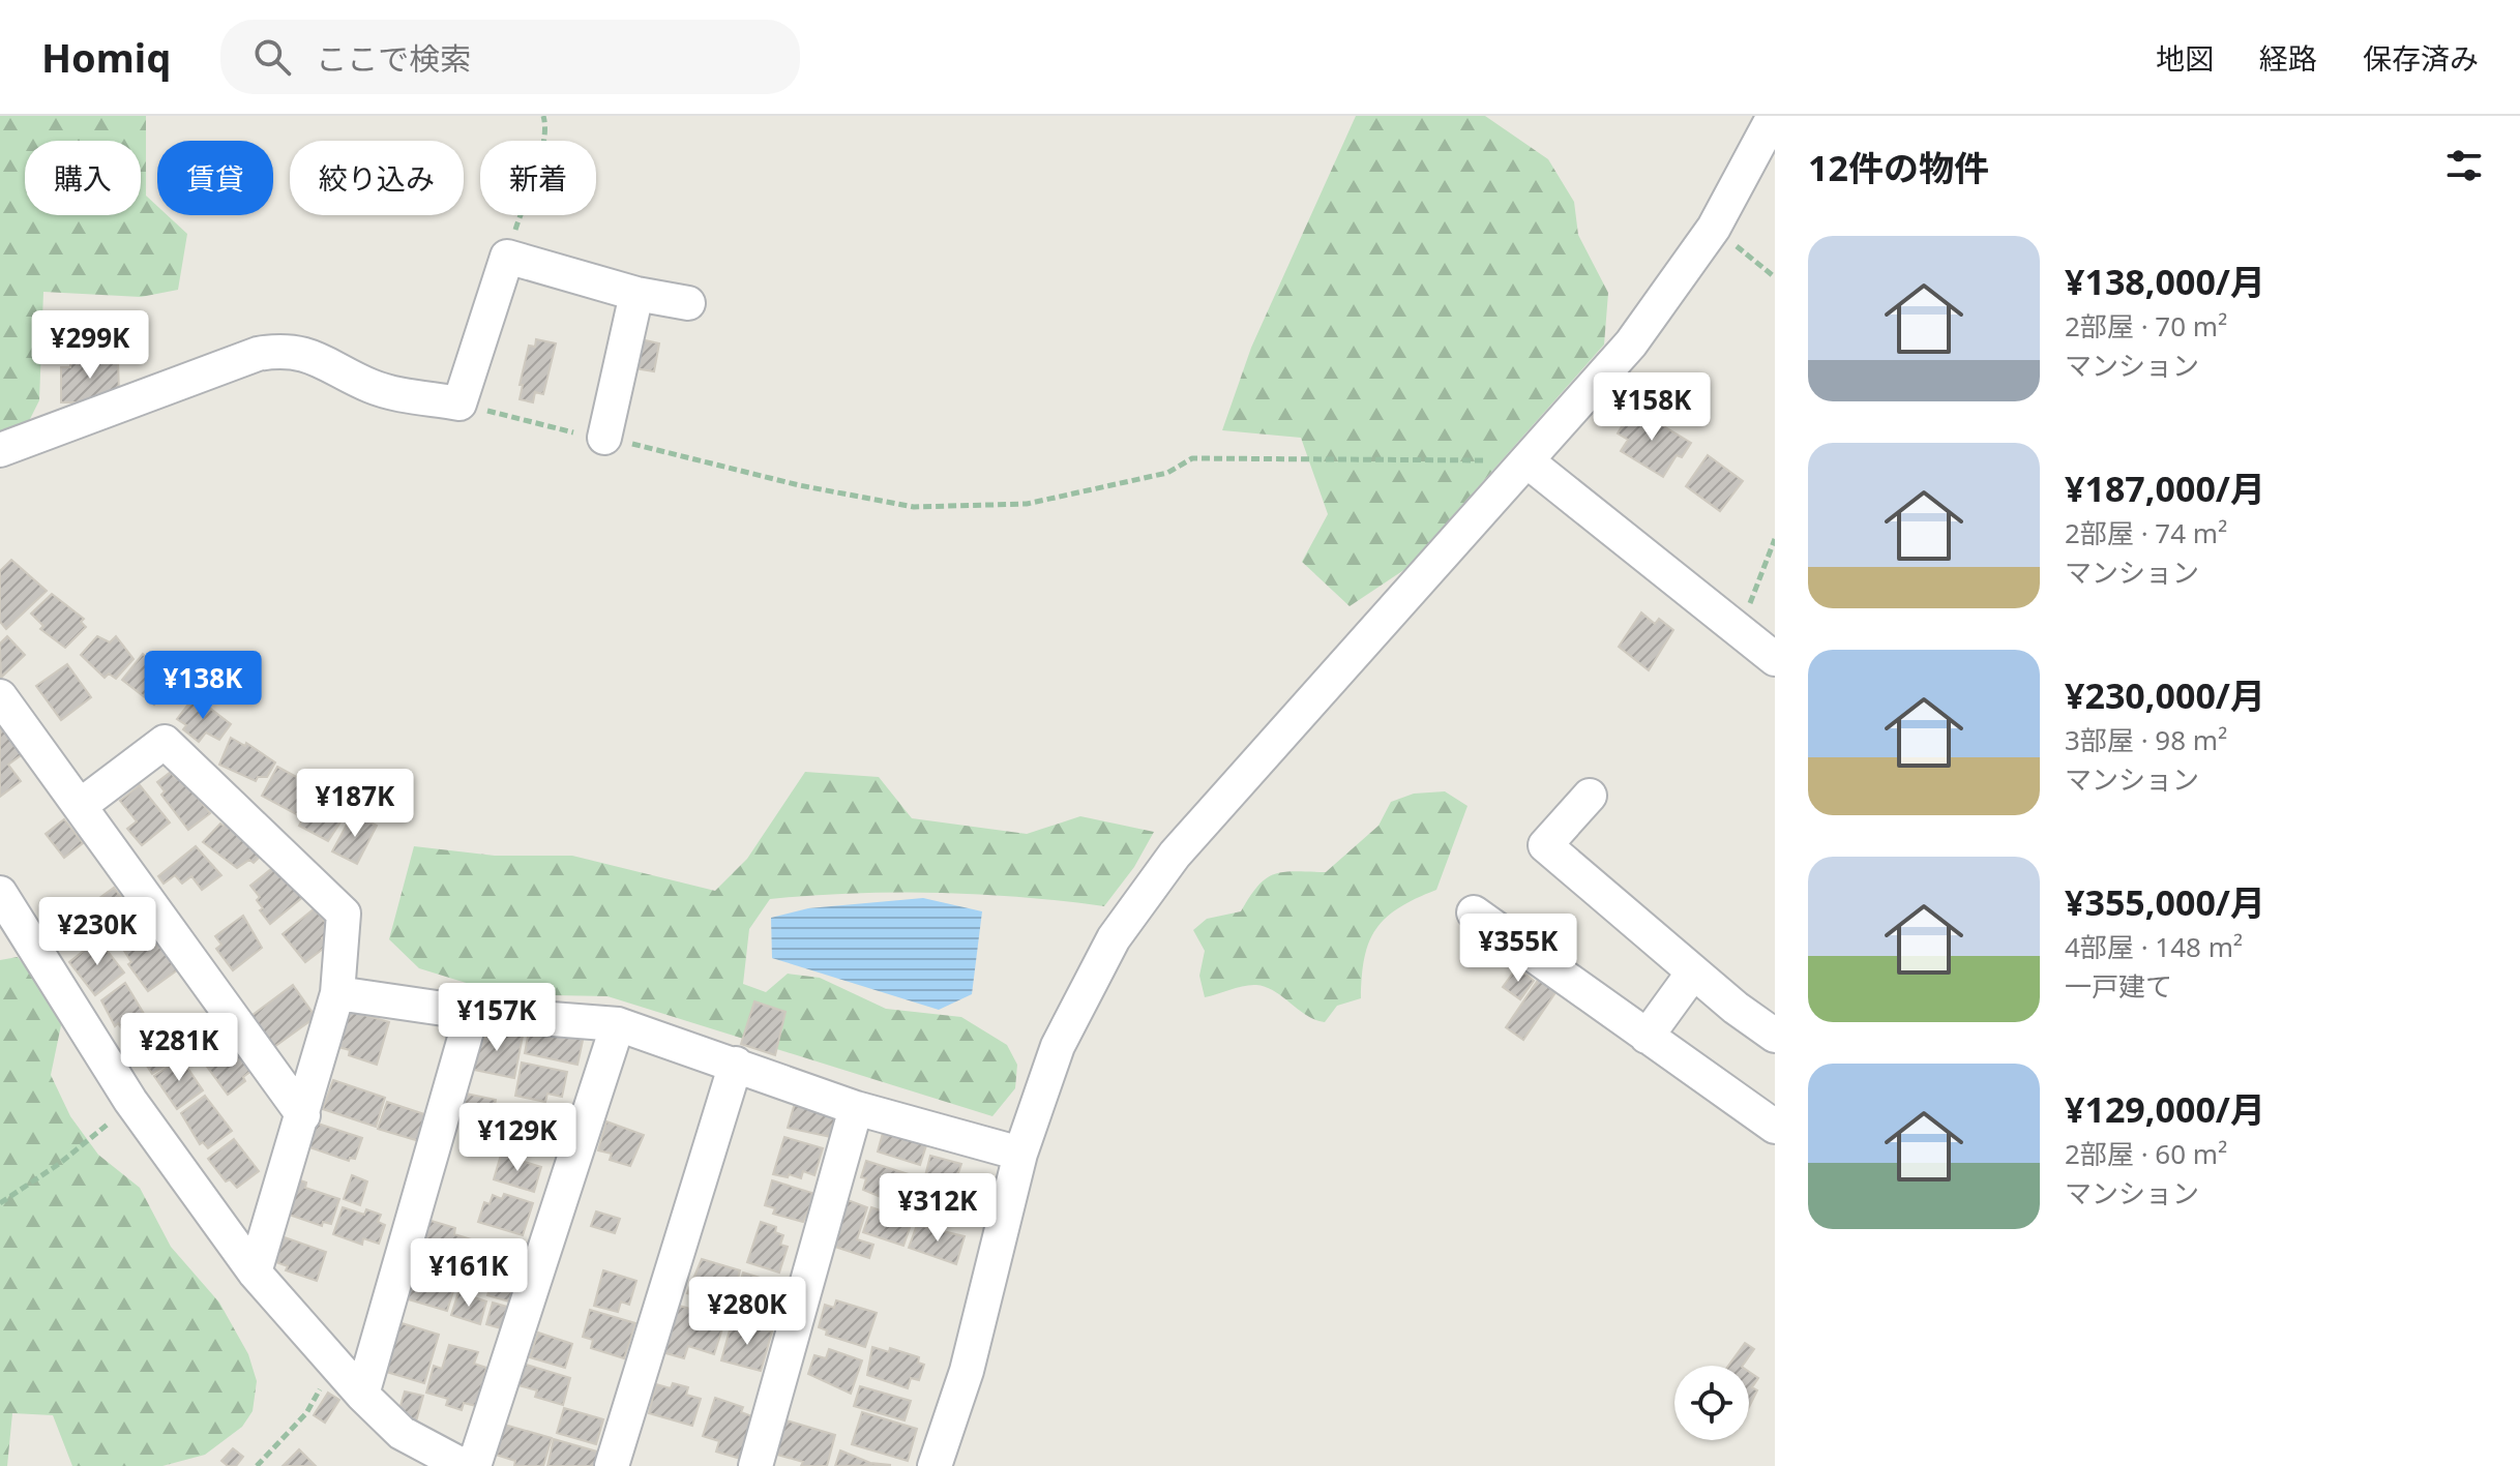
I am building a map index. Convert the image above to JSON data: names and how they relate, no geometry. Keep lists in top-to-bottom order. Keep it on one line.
{"page":{"header":"Homiq","search":"ここで検索","nav":["地図","経路","保存済み"],"heading":"12件の物件","chip":["購入","賃貸","絞り込み","新着"],"list":[{"name":"¥138,000/月","note":"2部屋 · 70 m² · マンション"},{"name":"¥187,000/月","note":"2部屋 · 74 m² · マンション"},{"name":"¥230,000/月","note":"3部屋 · 98 m² · マンション"},{"name":"¥355,000/月","note":"4部屋 · 148 m² · 一戸建て"},{"name":"¥129,000/月","note":"2部屋 · 60 m² · マンション"}],"price":["¥299K","¥158K","¥138K","¥187K","¥230K","¥355K","¥157K","¥281K","¥129K","¥312K","¥161K","¥280K"]}}
